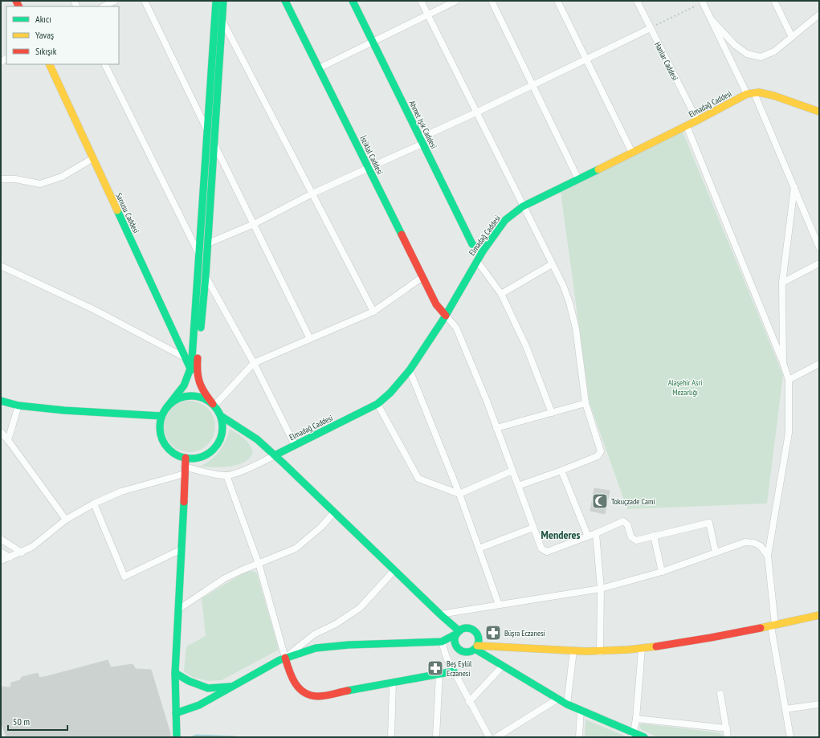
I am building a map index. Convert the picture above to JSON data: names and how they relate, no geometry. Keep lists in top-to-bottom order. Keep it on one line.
{"streets":{"street":["Hanlar Caddesi","Elmadağ Caddesi","Ahmet Işık Caddesi","İstiklal Caddesi","Sarıusu Caddesi"]},"crossings":[["Hanlar Caddesi","Elmadağ Caddesi"],["Elmadağ Caddesi","Ahmet Işık Caddesi"],["Elmadağ Caddesi","İstiklal Caddesi"]],"districts":["Menderes"],"parks":["Alaşehir Asri Mezarlığı"],"places":{"mosque":["Tokuçzade Cami"],"pharmacy":["Büşra Eczanesi","Beş Eylül Eczanesi"]},"legend":["Akıcı","Yavaş","Sıkışık"],"scale_bar":"50 m"}
